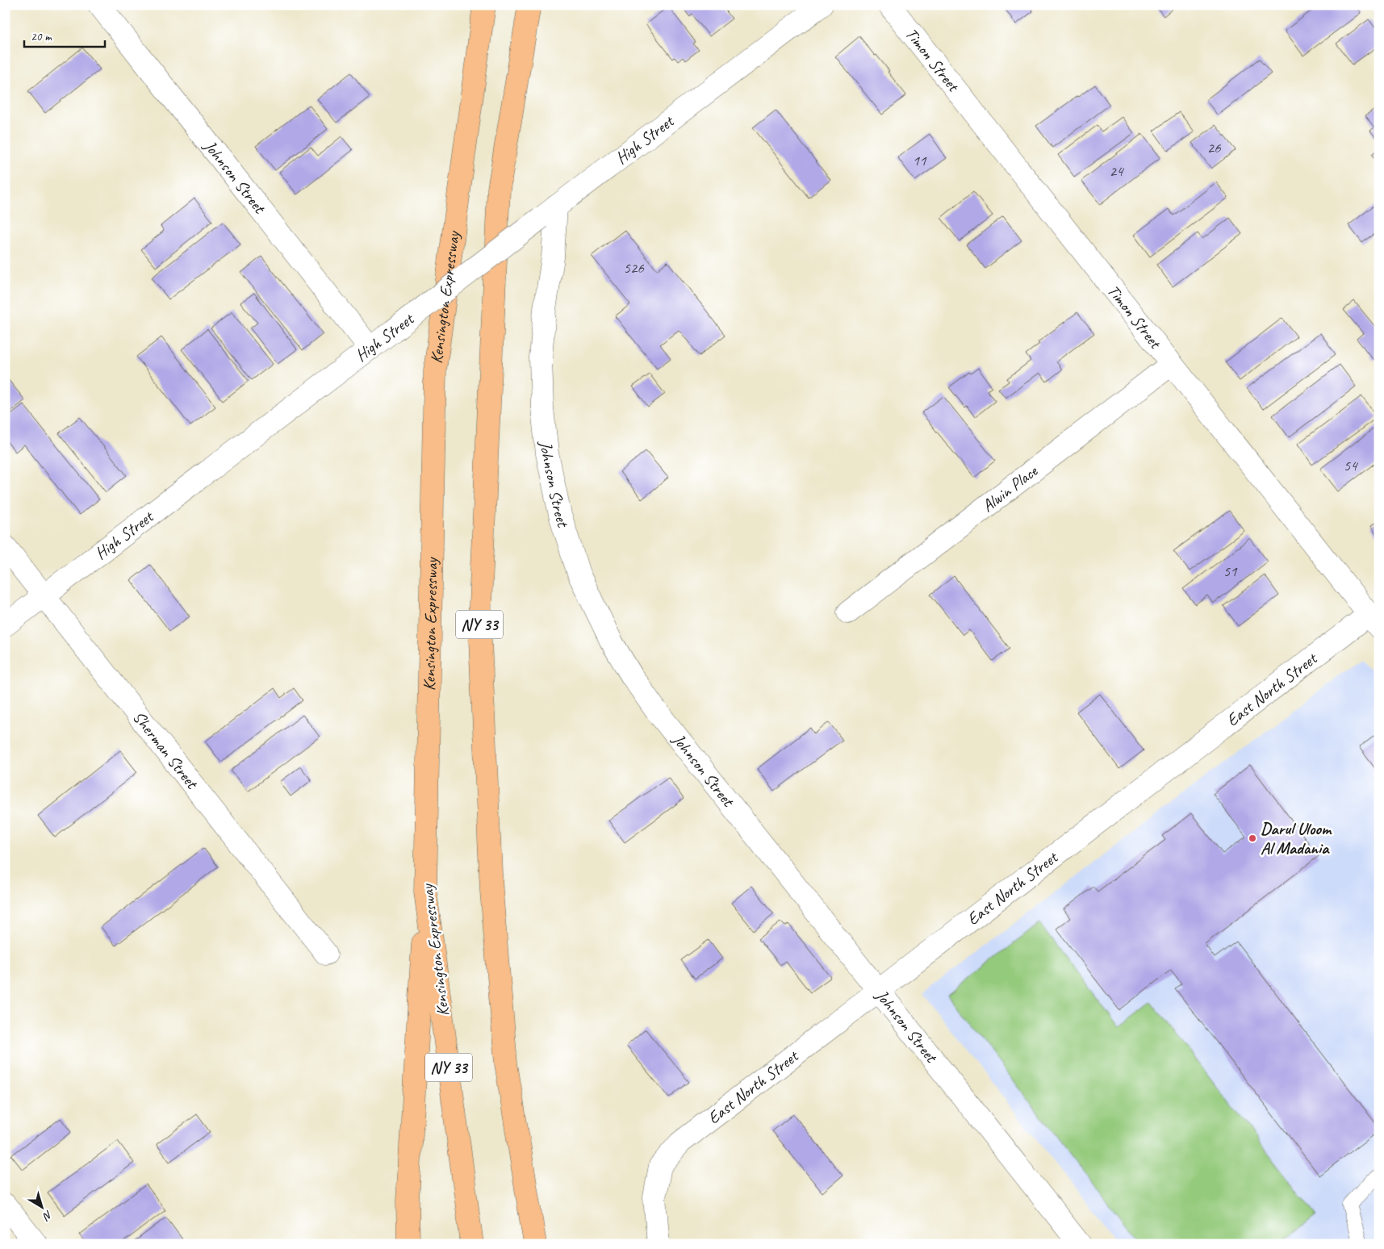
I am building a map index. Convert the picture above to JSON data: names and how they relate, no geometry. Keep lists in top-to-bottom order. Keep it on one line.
{"streets":{"highway":["Kensington Expressway","NY 33"],"street":["Timon Street","High Street","Johnson Street","Alwin Place","East North Street","Sherman Street"]},"crossings":[["Timon Street","Alwin Place"],["Timon Street","East North Street"],["High Street","Johnson Street"],["High Street","Sherman Street"],["Johnson Street","East North Street"]],"places":["Darul Uloom Al Madania"],"house_numbers":["26","11","24","526","54","51"],"scale_bar":"20 m","north":"bottom right"}
